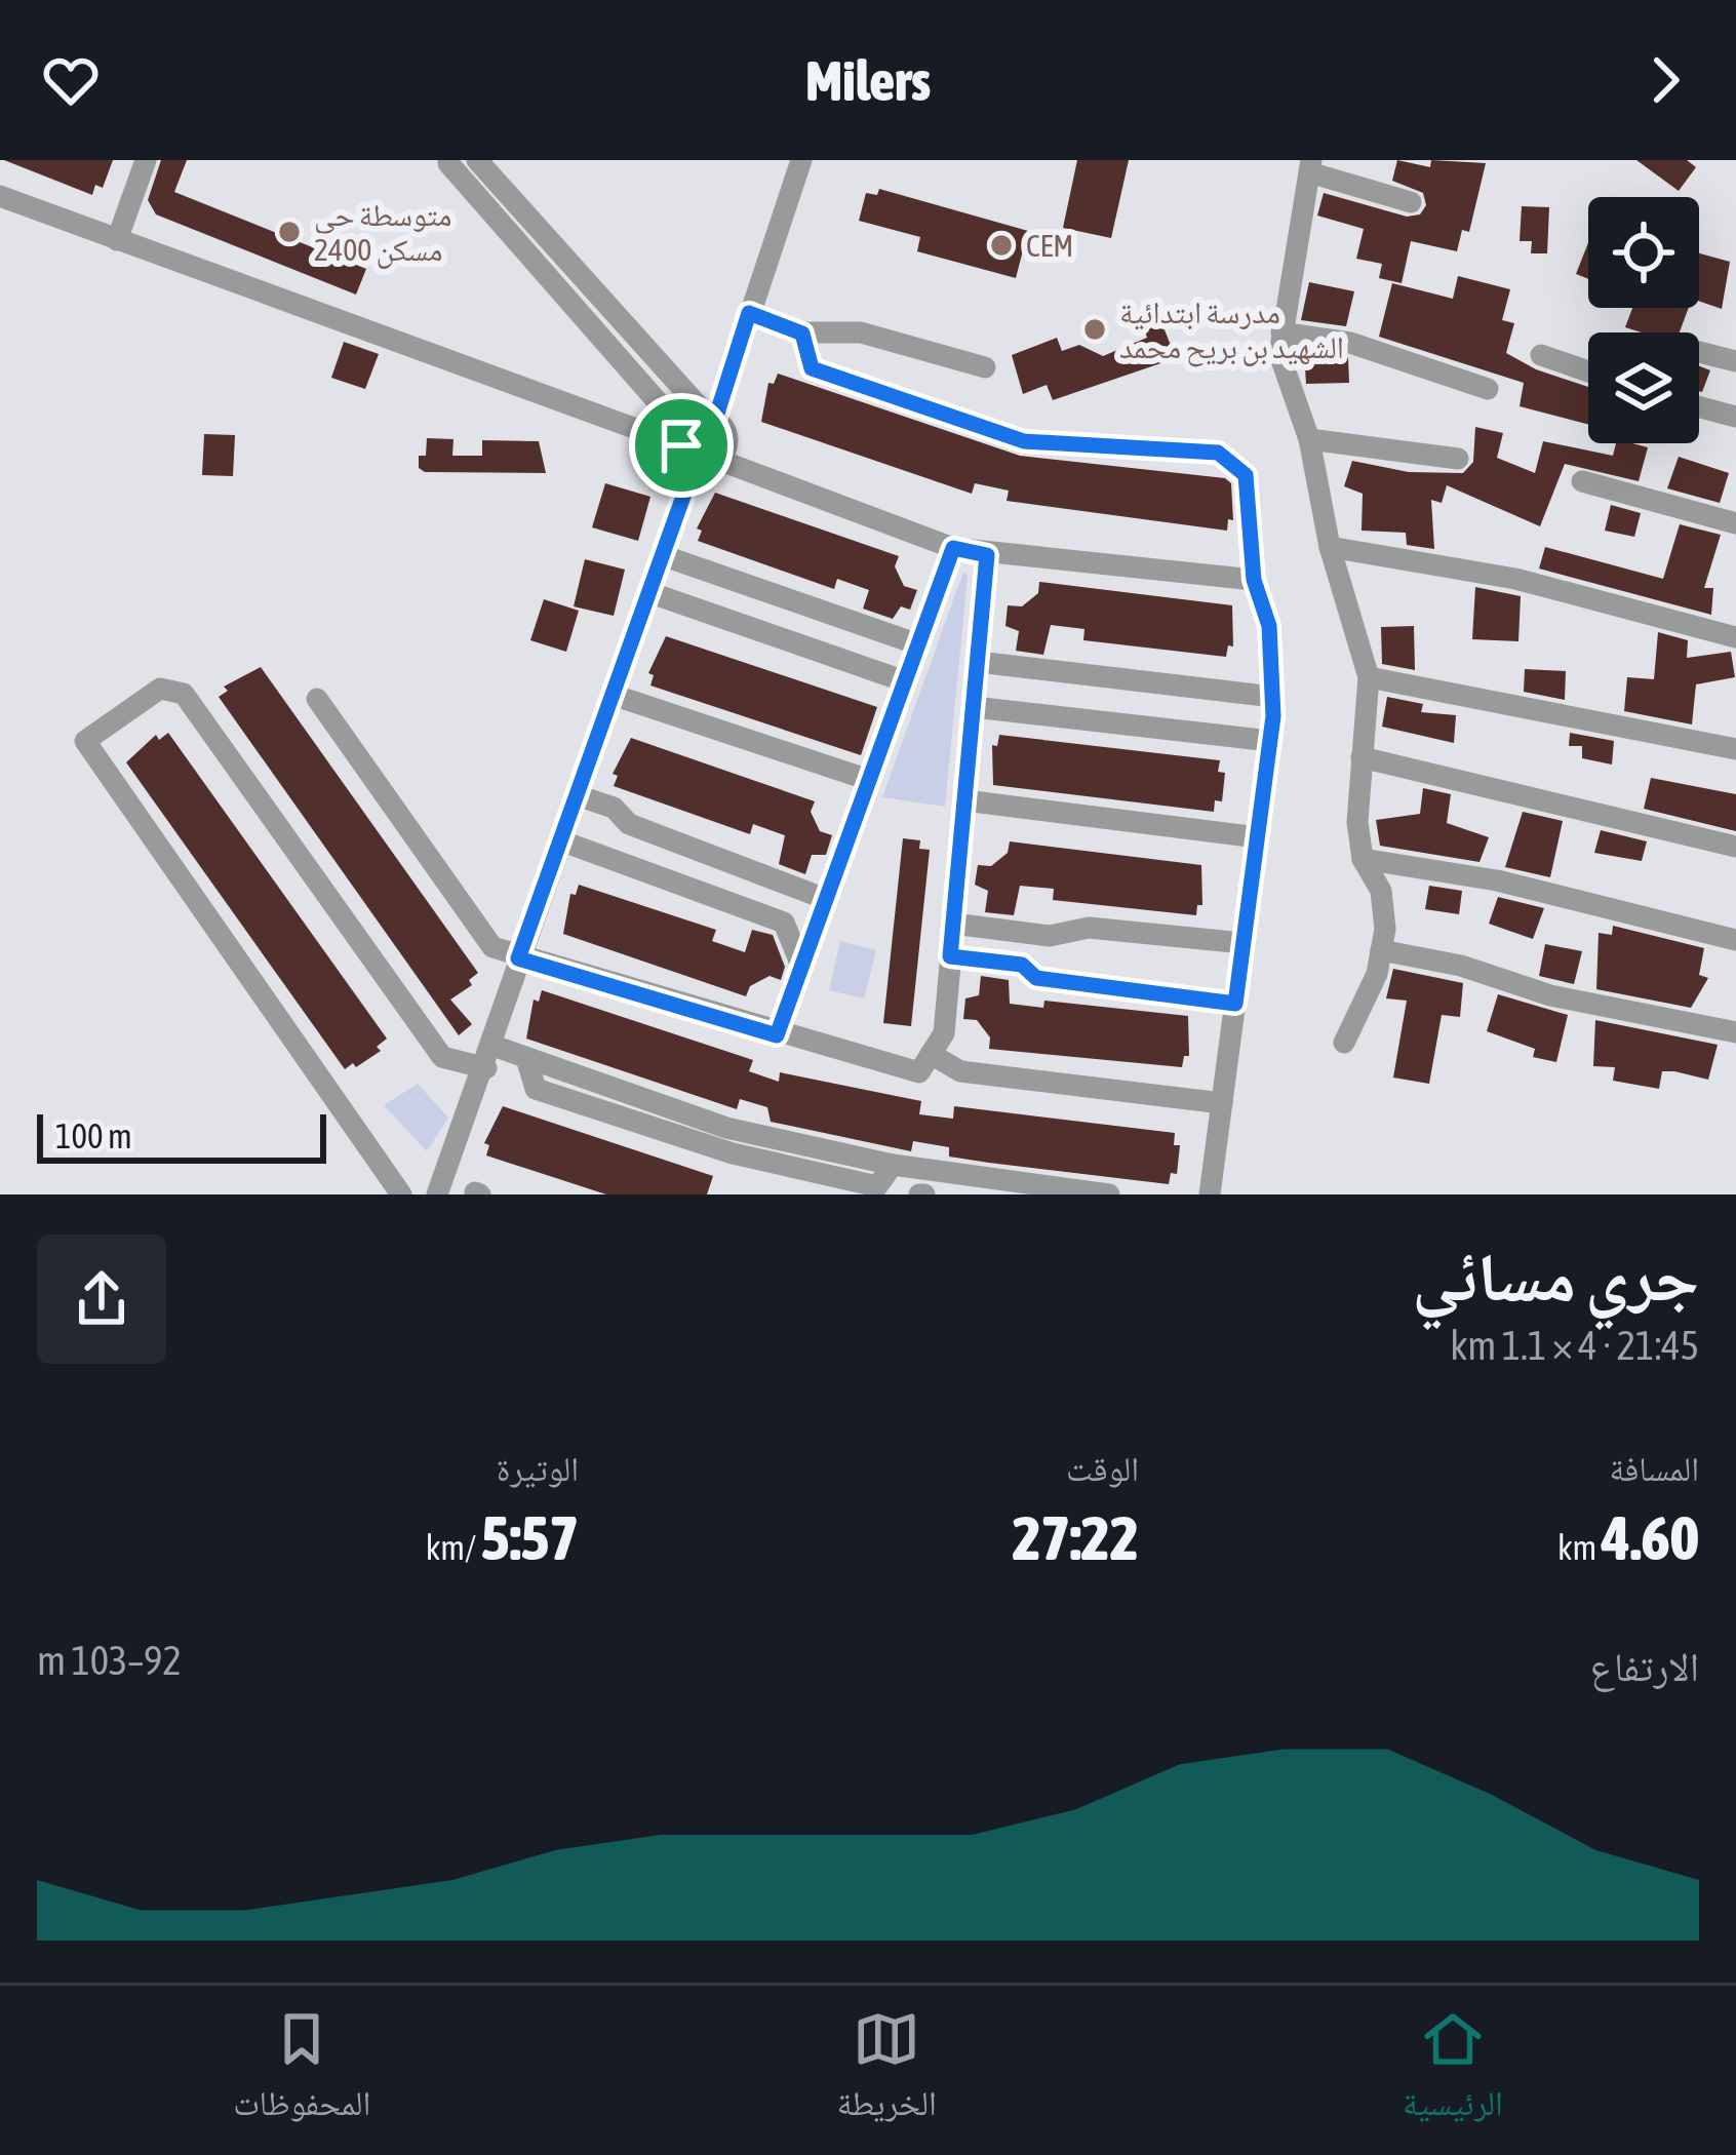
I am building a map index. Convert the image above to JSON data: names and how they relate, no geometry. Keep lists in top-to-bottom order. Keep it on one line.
{"places":["متوسطة حي 2400 مسكن","CEM","مدرسة ابتدائية الشهيد بن بريح محمد"],"scale_bar":"100 m","page":{"header":"Milers","scale":"100 m","heading":["جري مسائي","21:45 · 4 × 1.1 km"],"stats":[["المسافة","4.60 km"],["الوقت","27:22"],["الوتيرة","5:57 /km"]],"chart":["الارتفاع","92–103 m"],"tabs":["الرئيسية","الخريطة","المحفوظات"]}}
